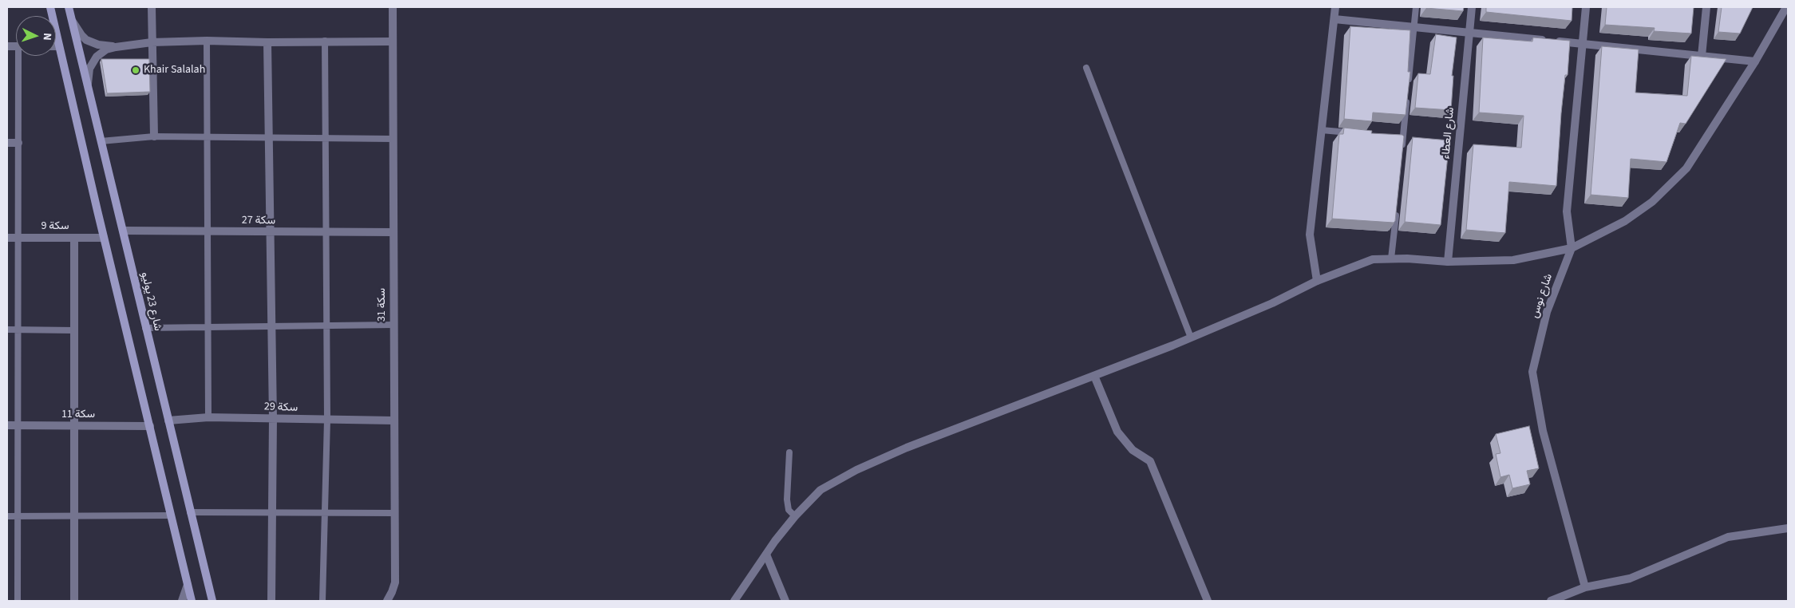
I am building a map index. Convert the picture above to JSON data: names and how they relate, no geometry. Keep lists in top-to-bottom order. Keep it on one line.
{"streets":{"main road":["شارع 23 يوليو"],"street":["شارع العطاء","سكة 27","سكة 9","شارع نوس","سكة 31","سكة 29","سكة 11"]},"crossings":[["سكة 27","شارع 23 يوليو"],["سكة 27","سكة 31"],["شارع 23 يوليو","سكة 29"],["سكة 31","سكة 29"]],"places":["Khair Salalah"],"north":"right"}
